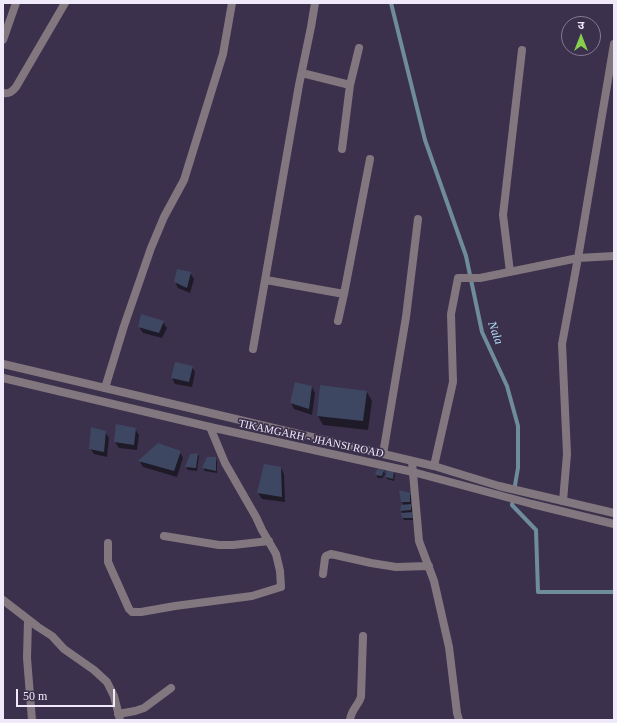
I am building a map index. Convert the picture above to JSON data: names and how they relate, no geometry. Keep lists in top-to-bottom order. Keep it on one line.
{"streets":{"street":["TIKAMGARH - JHANSI ROAD"]},"water":["Nala"],"scale_bar":"50 m","north":"top"}
